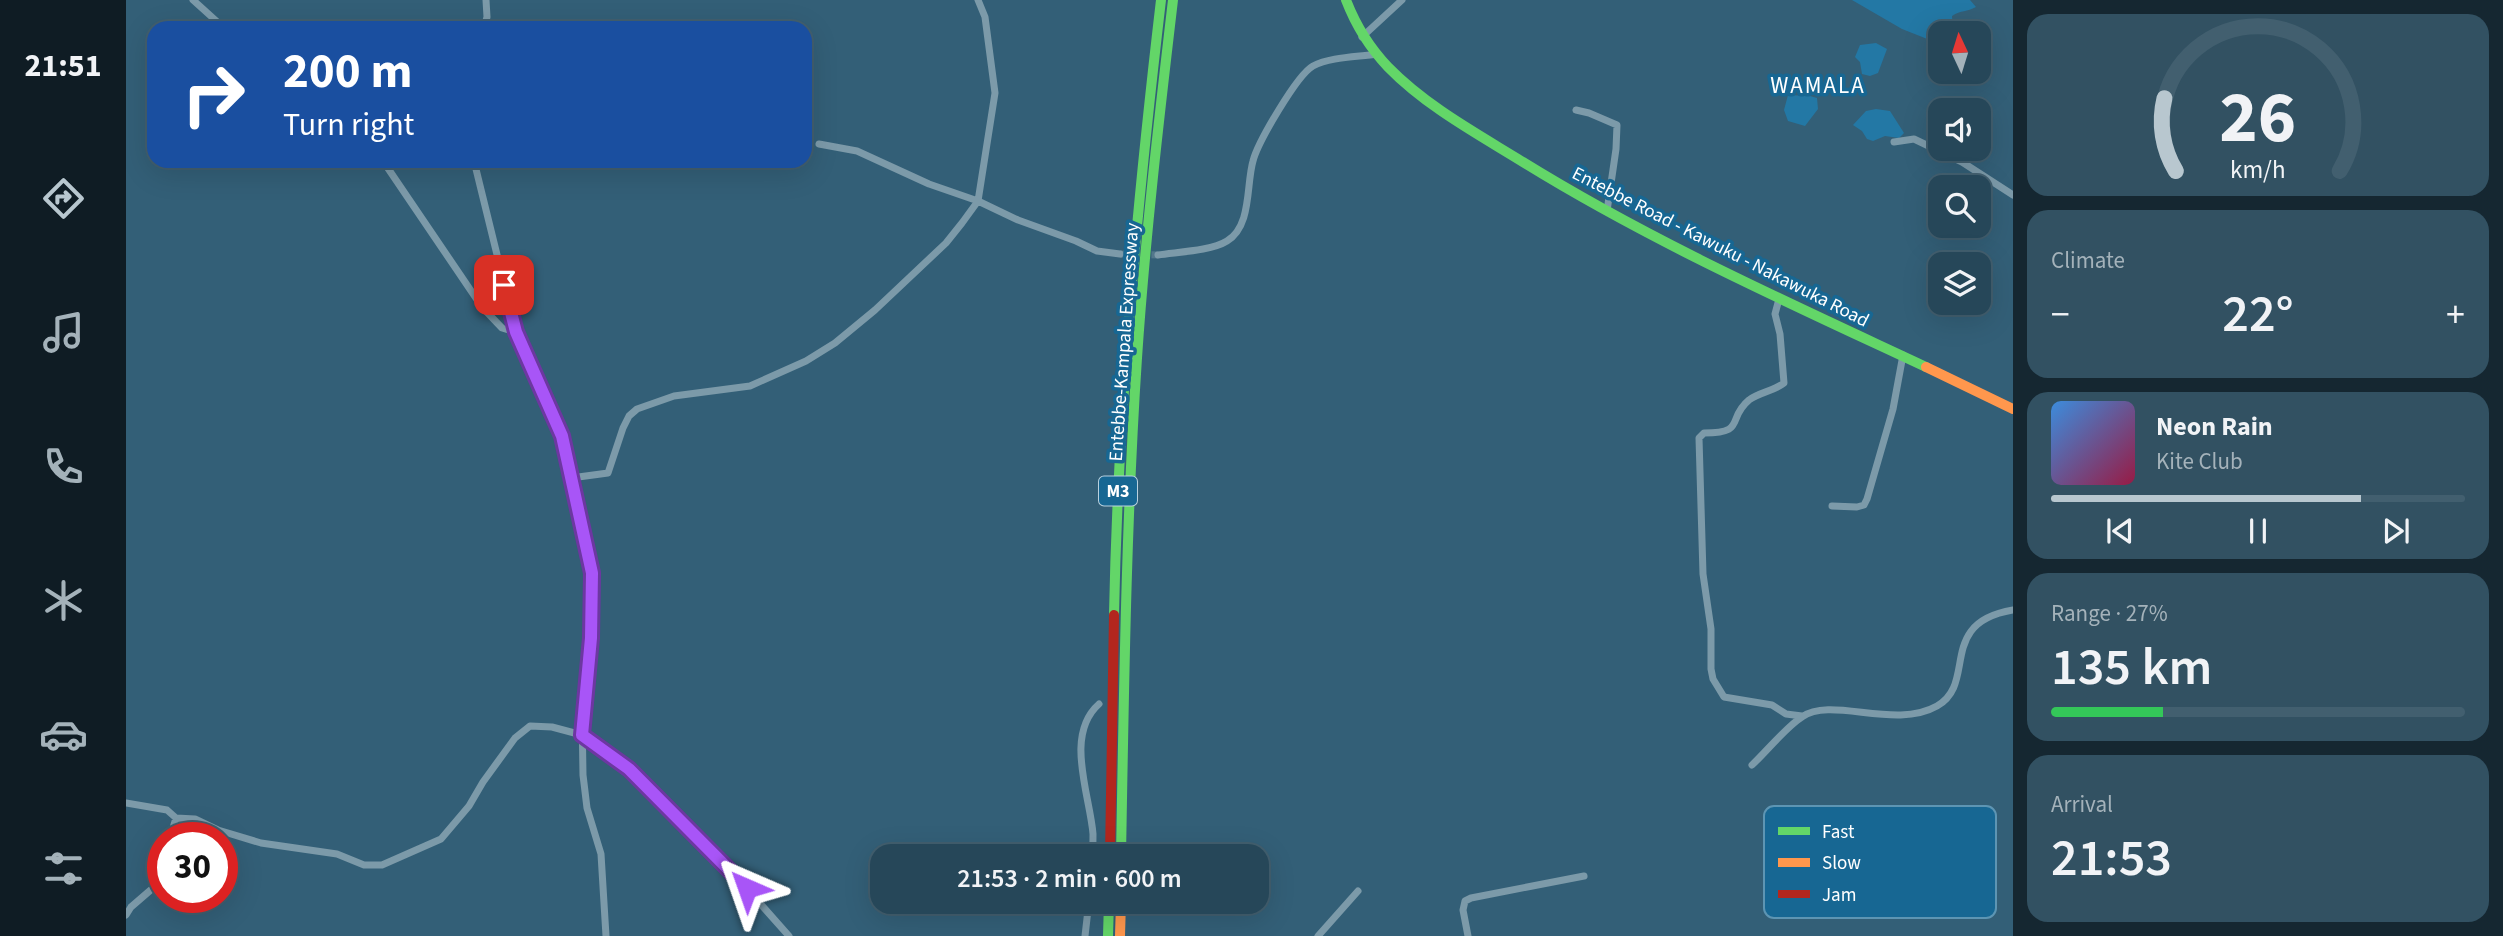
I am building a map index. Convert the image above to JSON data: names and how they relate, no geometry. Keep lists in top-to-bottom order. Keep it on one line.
{"streets":{"main road":["Entebbe Road - Kawuku - Nakawuka Road","Entebbe-Kampala Expressway","M3"]},"districts":["WAMALA"],"legend":["Fast","Slow","Jam"],"north":"top","page":{"tabs":"21:51","turn":["200 m","Turn right"],"tile":["Climate",["Range · 27%","135 km"],["Arrival","21:53"]],"heat":["−","22°","+"],"song":["Neon Rain","Kite Club"],"limit":"30","trip":"21:53 · 2 min · 600 m","gauge":["26","km/h"]}}
